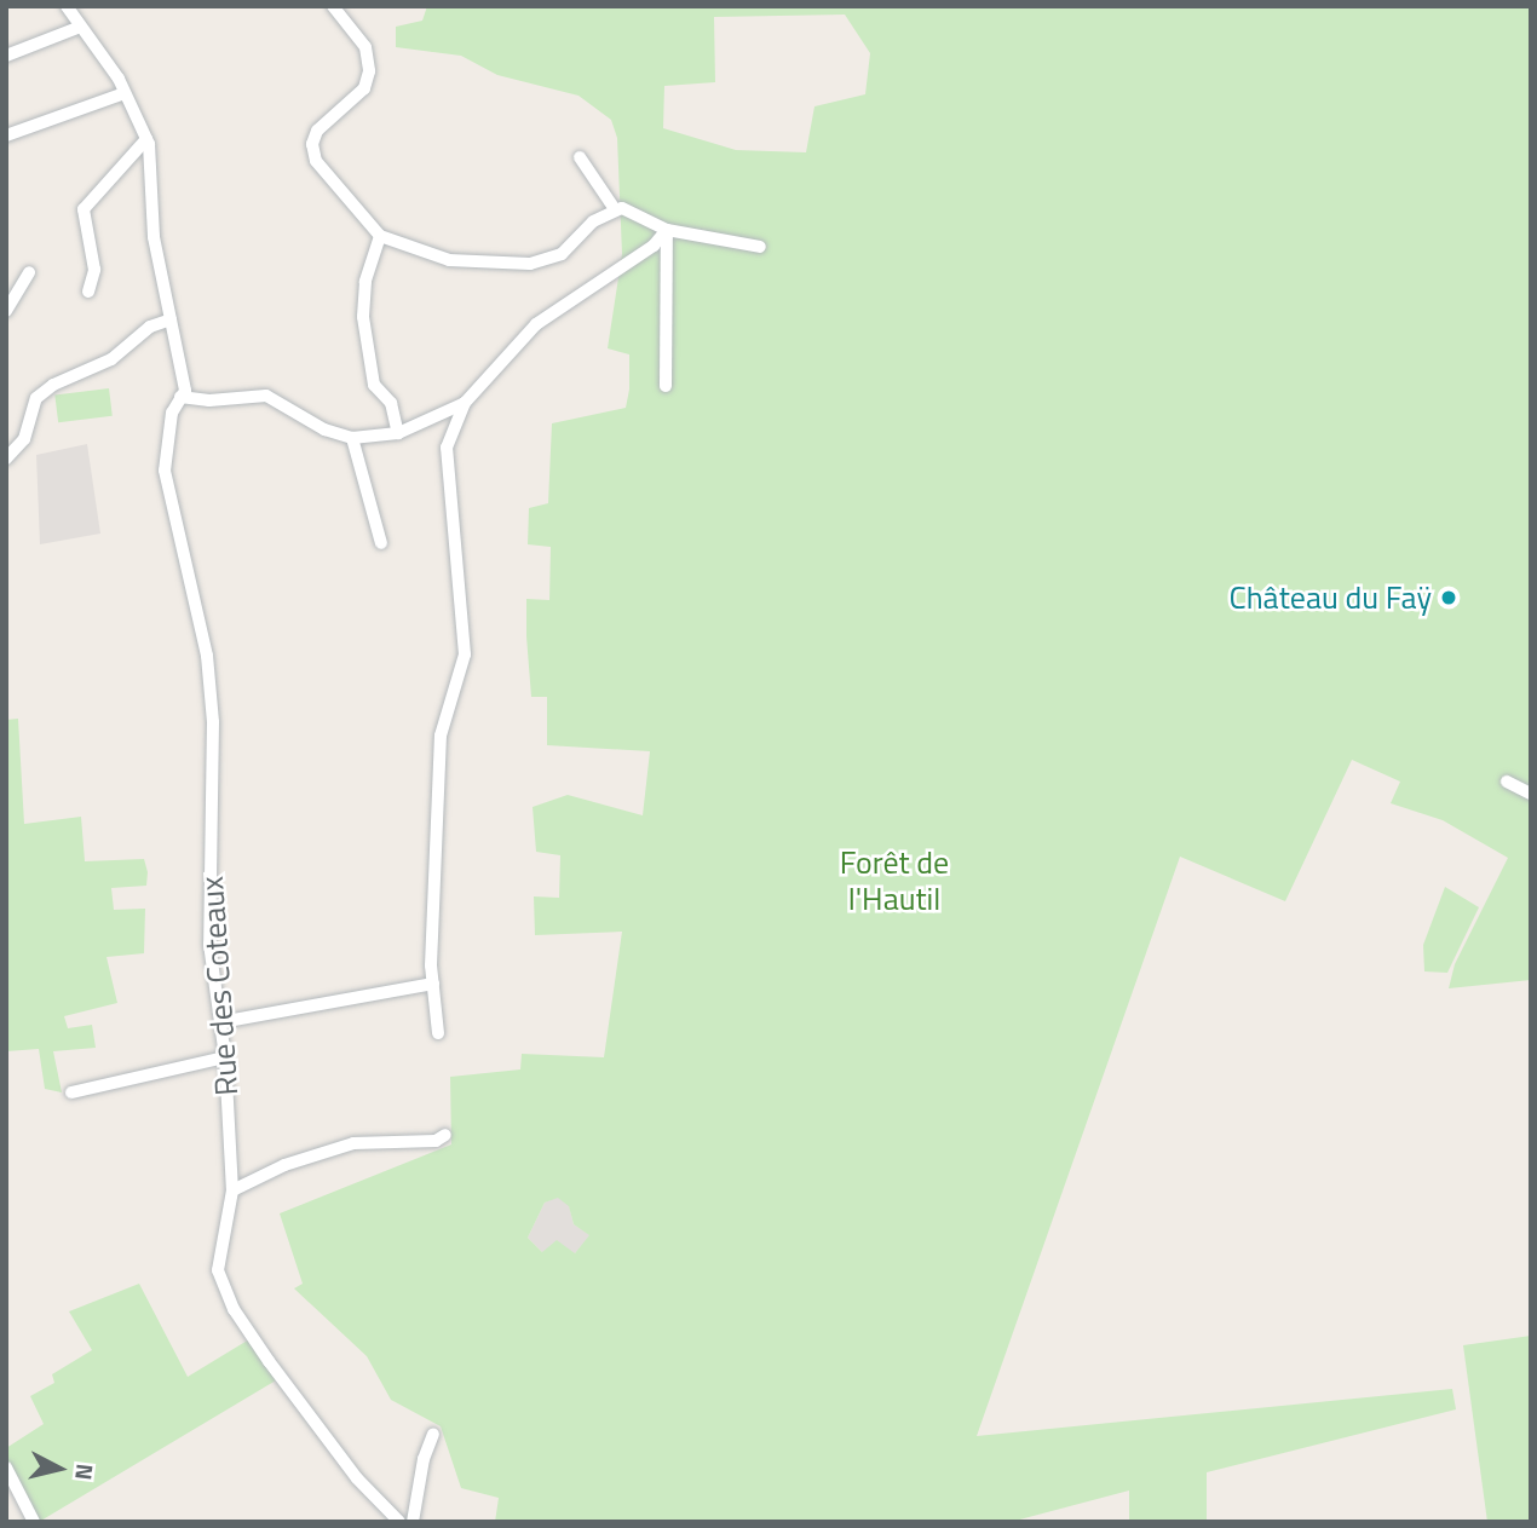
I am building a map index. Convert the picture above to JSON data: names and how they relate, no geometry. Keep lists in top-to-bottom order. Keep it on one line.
{"streets":{"street":["Rue des Coteaux"]},"parks":["Forêt de l'Hautil"],"places":["Château du Faÿ"],"north":"right"}
